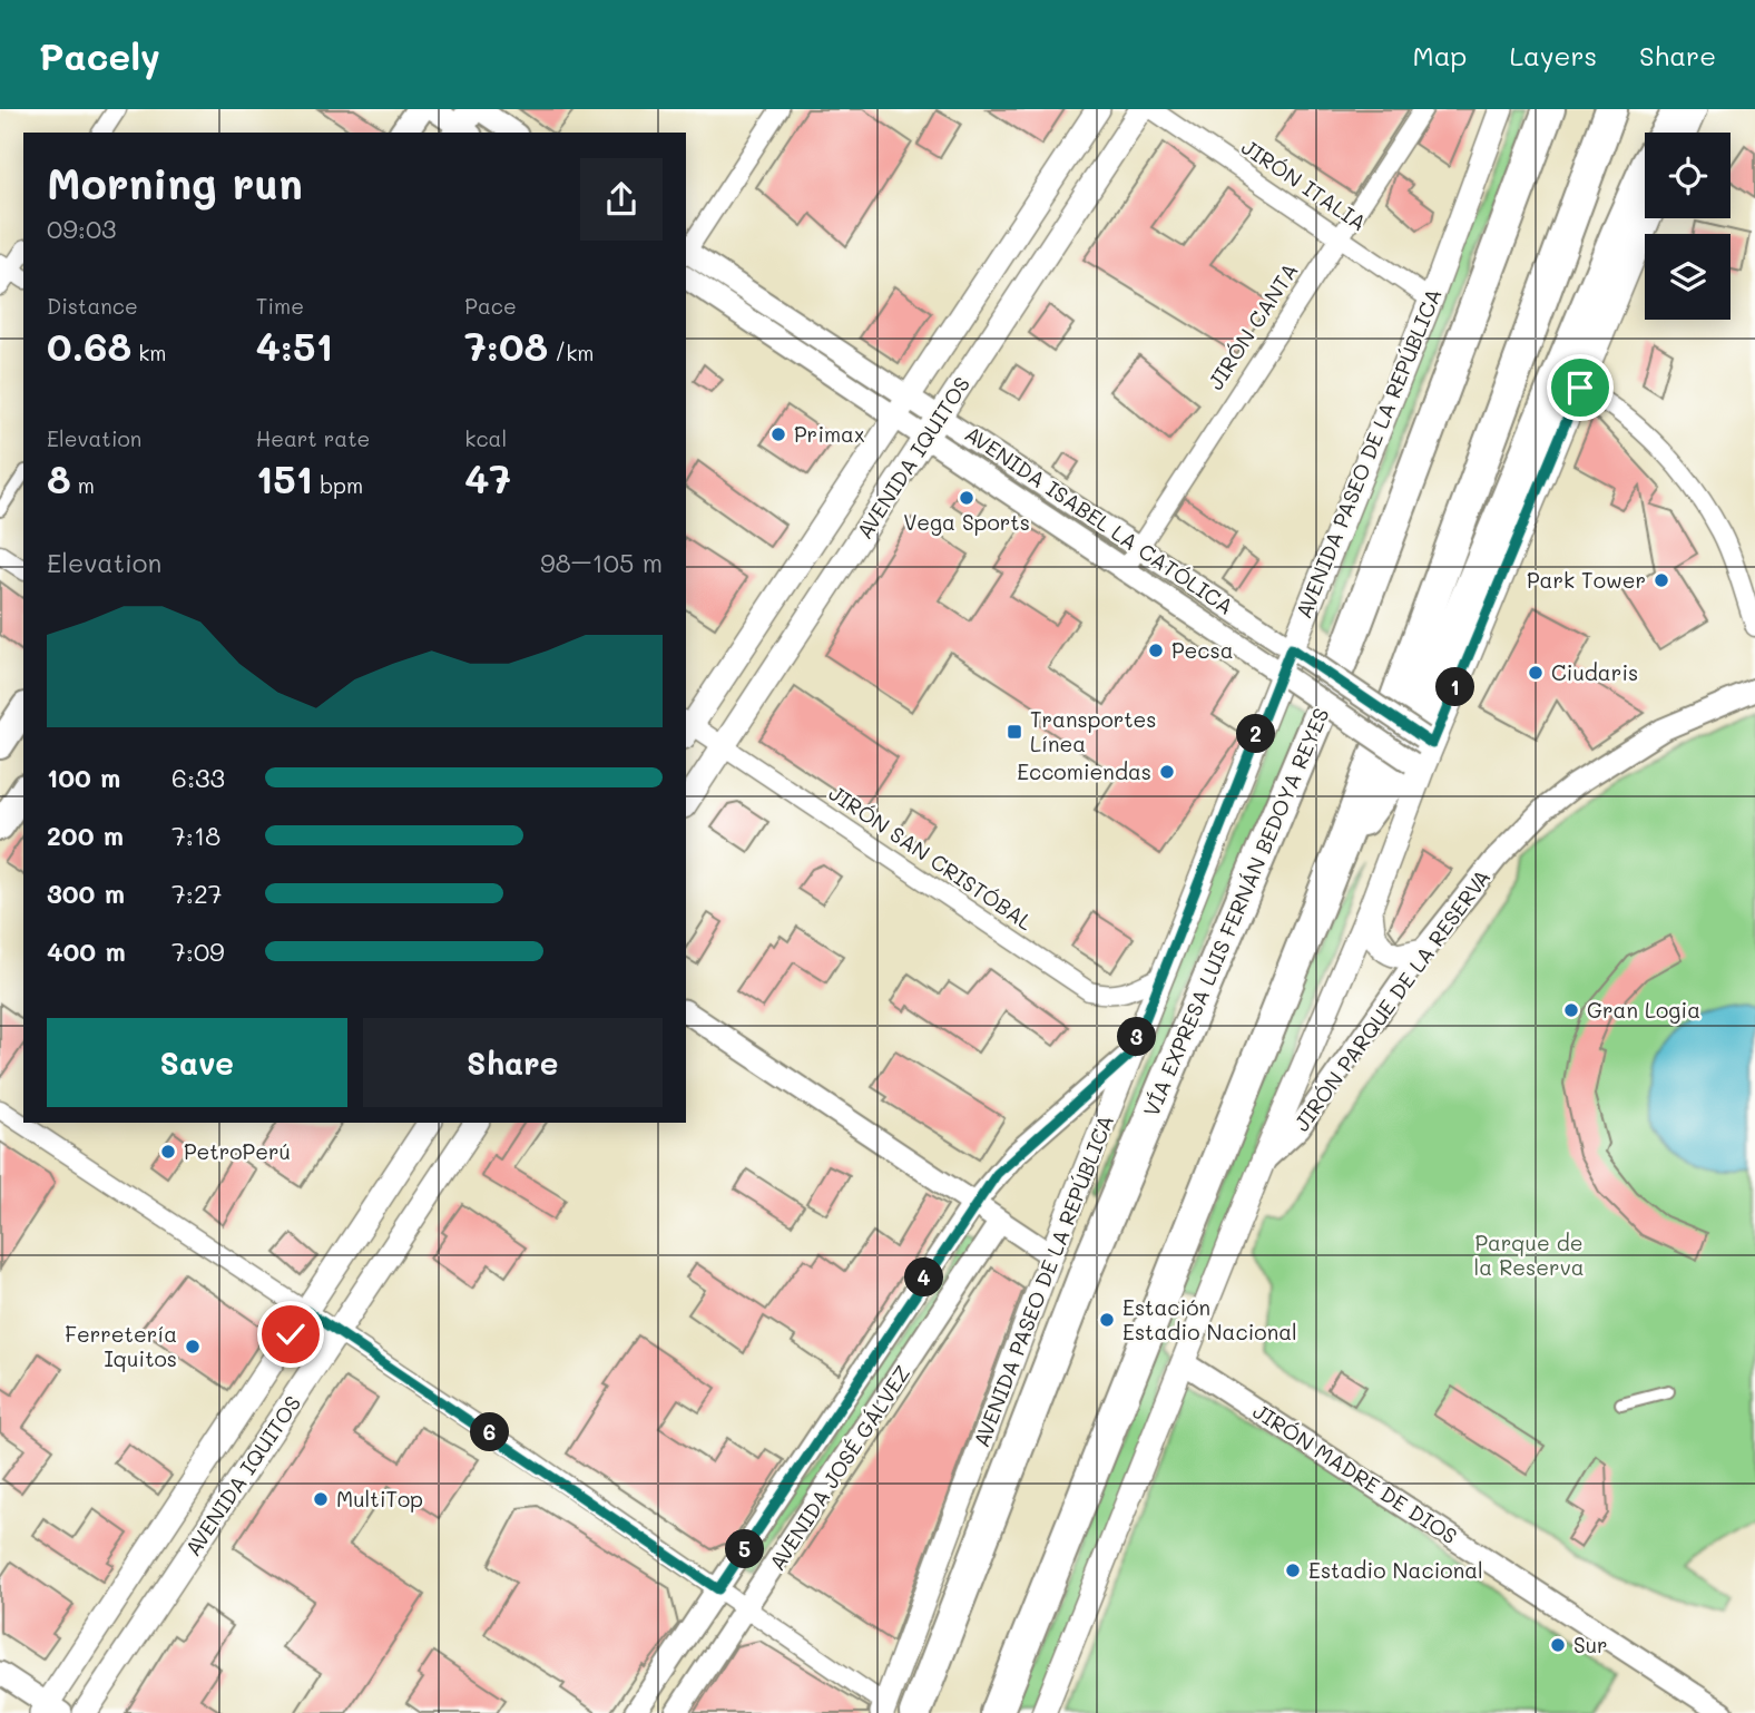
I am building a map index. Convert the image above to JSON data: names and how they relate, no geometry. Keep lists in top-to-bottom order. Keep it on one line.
{"streets":{"highway":["VÍA EXPRESA LUIS FERNÁN BEDOYA REYES"],"main road":["AVENIDA PASEO DE LA REPÚBLICA","AVENIDA IQUITOS"],"street":["JIRÓN ITALIA","JIRÓN CANTA","AVENIDA ISABEL LA CATÓLICA","JIRÓN SAN CRISTÓBAL","JIRÓN PARQUE DE LA RESERVA","AVENIDA JOSÉ GÁLVEZ","JIRÓN MADRE DE DIOS"]},"crossings":[["JIRÓN ITALIA","JIRÓN CANTA"],["JIRÓN ITALIA","AVENIDA PASEO DE LA REPÚBLICA"],["JIRÓN CANTA","AVENIDA ISABEL LA CATÓLICA"],["AVENIDA PASEO DE LA REPÚBLICA","AVENIDA ISABEL LA CATÓLICA"],["AVENIDA PASEO DE LA REPÚBLICA","JIRÓN SAN CRISTÓBAL"],["AVENIDA PASEO DE LA REPÚBLICA","AVENIDA JOSÉ GÁLVEZ"],["AVENIDA IQUITOS","AVENIDA ISABEL LA CATÓLICA"],["AVENIDA IQUITOS","JIRÓN SAN CRISTÓBAL"]],"parks":["Parque de la Reserva"],"places":{"other":["Primax","Vega Sports","Park Tower","Pecsa","Ciudaris","Eccomiendas","Gran Logia","PetroPerú","Estación Estadio Nacional","Ferretería Iquitos","MultiTop","Estadio Nacional","Sur"],"transit":["Transportes Línea"]},"page":{"header":"Pacely","nav":["Map","Layers","Share"],"heading":["Morning run","09:03"],"stats":[["Distance","0.68 km"],["Time","4:51"],["Pace","7:08 /km"],["Elevation","8 m"],["Heart rate","151 bpm"],["kcal","47"]],"chart":["Elevation","98–105 m"],"pins":["1","2","3","4","6","5"],"list":[{"name":"100 m","note":"6:33"},{"name":"200 m","note":"7:18"},{"name":"300 m","note":"7:27"},{"name":"400 m","note":"7:09"}],"buttons":["Save","Share"]}}
